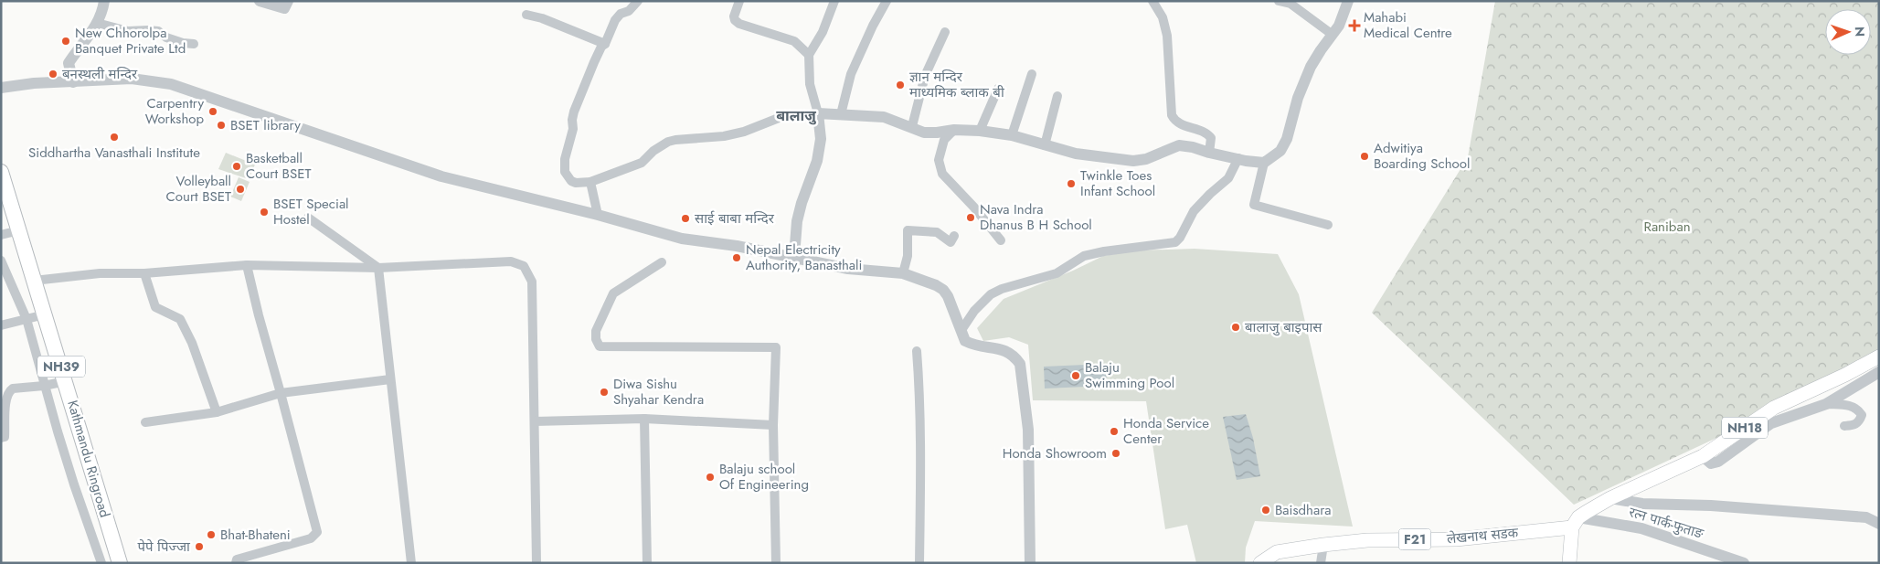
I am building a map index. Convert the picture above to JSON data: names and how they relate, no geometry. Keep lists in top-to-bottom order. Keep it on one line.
{"streets":{"highway":["NH39","Kathmandu Ringroad"],"main road":["NH18","लेखनाथ सडक","F21"],"street":["रत्न पार्क-फुताङ"]},"crossings":[["NH18","रत्न पार्क-फुताङ"],["NH18","लेखनाथ सडक"],["रत्न पार्क-फुताङ","लेखनाथ सडक"]],"districts":["बालाजु"],"parks":["Raniban"],"places":{"health":["Mahabi Medical Centre"],"other":["New Chhorolpa Banquet Private Ltd","बनस्थली मन्दिर","ज्ञान मन्दिर माध्यमिक ब्लाक बी","Carpentry Workshop","BSET library","Siddhartha Vanasthali Institute","Adwitiya Boarding School","Basketball Court BSET","Twinkle Toes Infant School","Volleyball Court BSET","BSET Special Hostel","Nava Indra Dhanus B H School","साई बाबा मन्दिर","Nepal Electricity Authority, Banasthali","बालाजु बाइपास","Balaju Swimming Pool","Diwa Sishu Shyahar Kendra","Honda Service Center","Honda Showroom","Balaju school Of Engineering","Baisdhara","Bhat-Bhateni","पेपे पिज्जा"]},"north":"right"}
